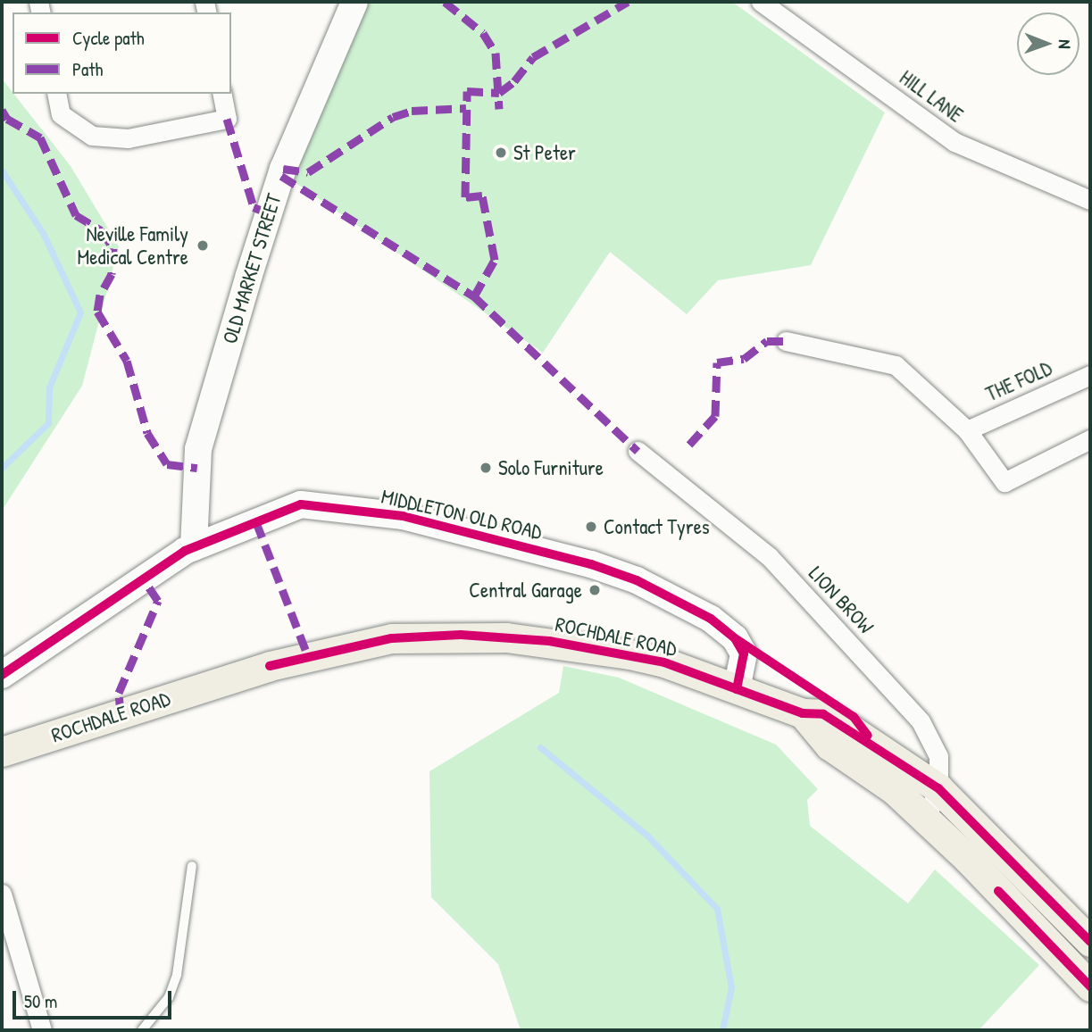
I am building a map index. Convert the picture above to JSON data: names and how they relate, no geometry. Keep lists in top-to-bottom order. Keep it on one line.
{"streets":{"main road":["ROCHDALE ROAD"],"street":["HILL LANE","OLD MARKET STREET","THE FOLD","MIDDLETON OLD ROAD","LION BROW"]},"crossings":[["OLD MARKET STREET","MIDDLETON OLD ROAD"],["MIDDLETON OLD ROAD","ROCHDALE ROAD"],["LION BROW","ROCHDALE ROAD"]],"places":["St Peter","Neville Family Medical Centre","Solo Furniture","Contact Tyres","Central Garage"],"legend":["Cycle path","Path"],"scale_bar":"50 m","north":"right"}
